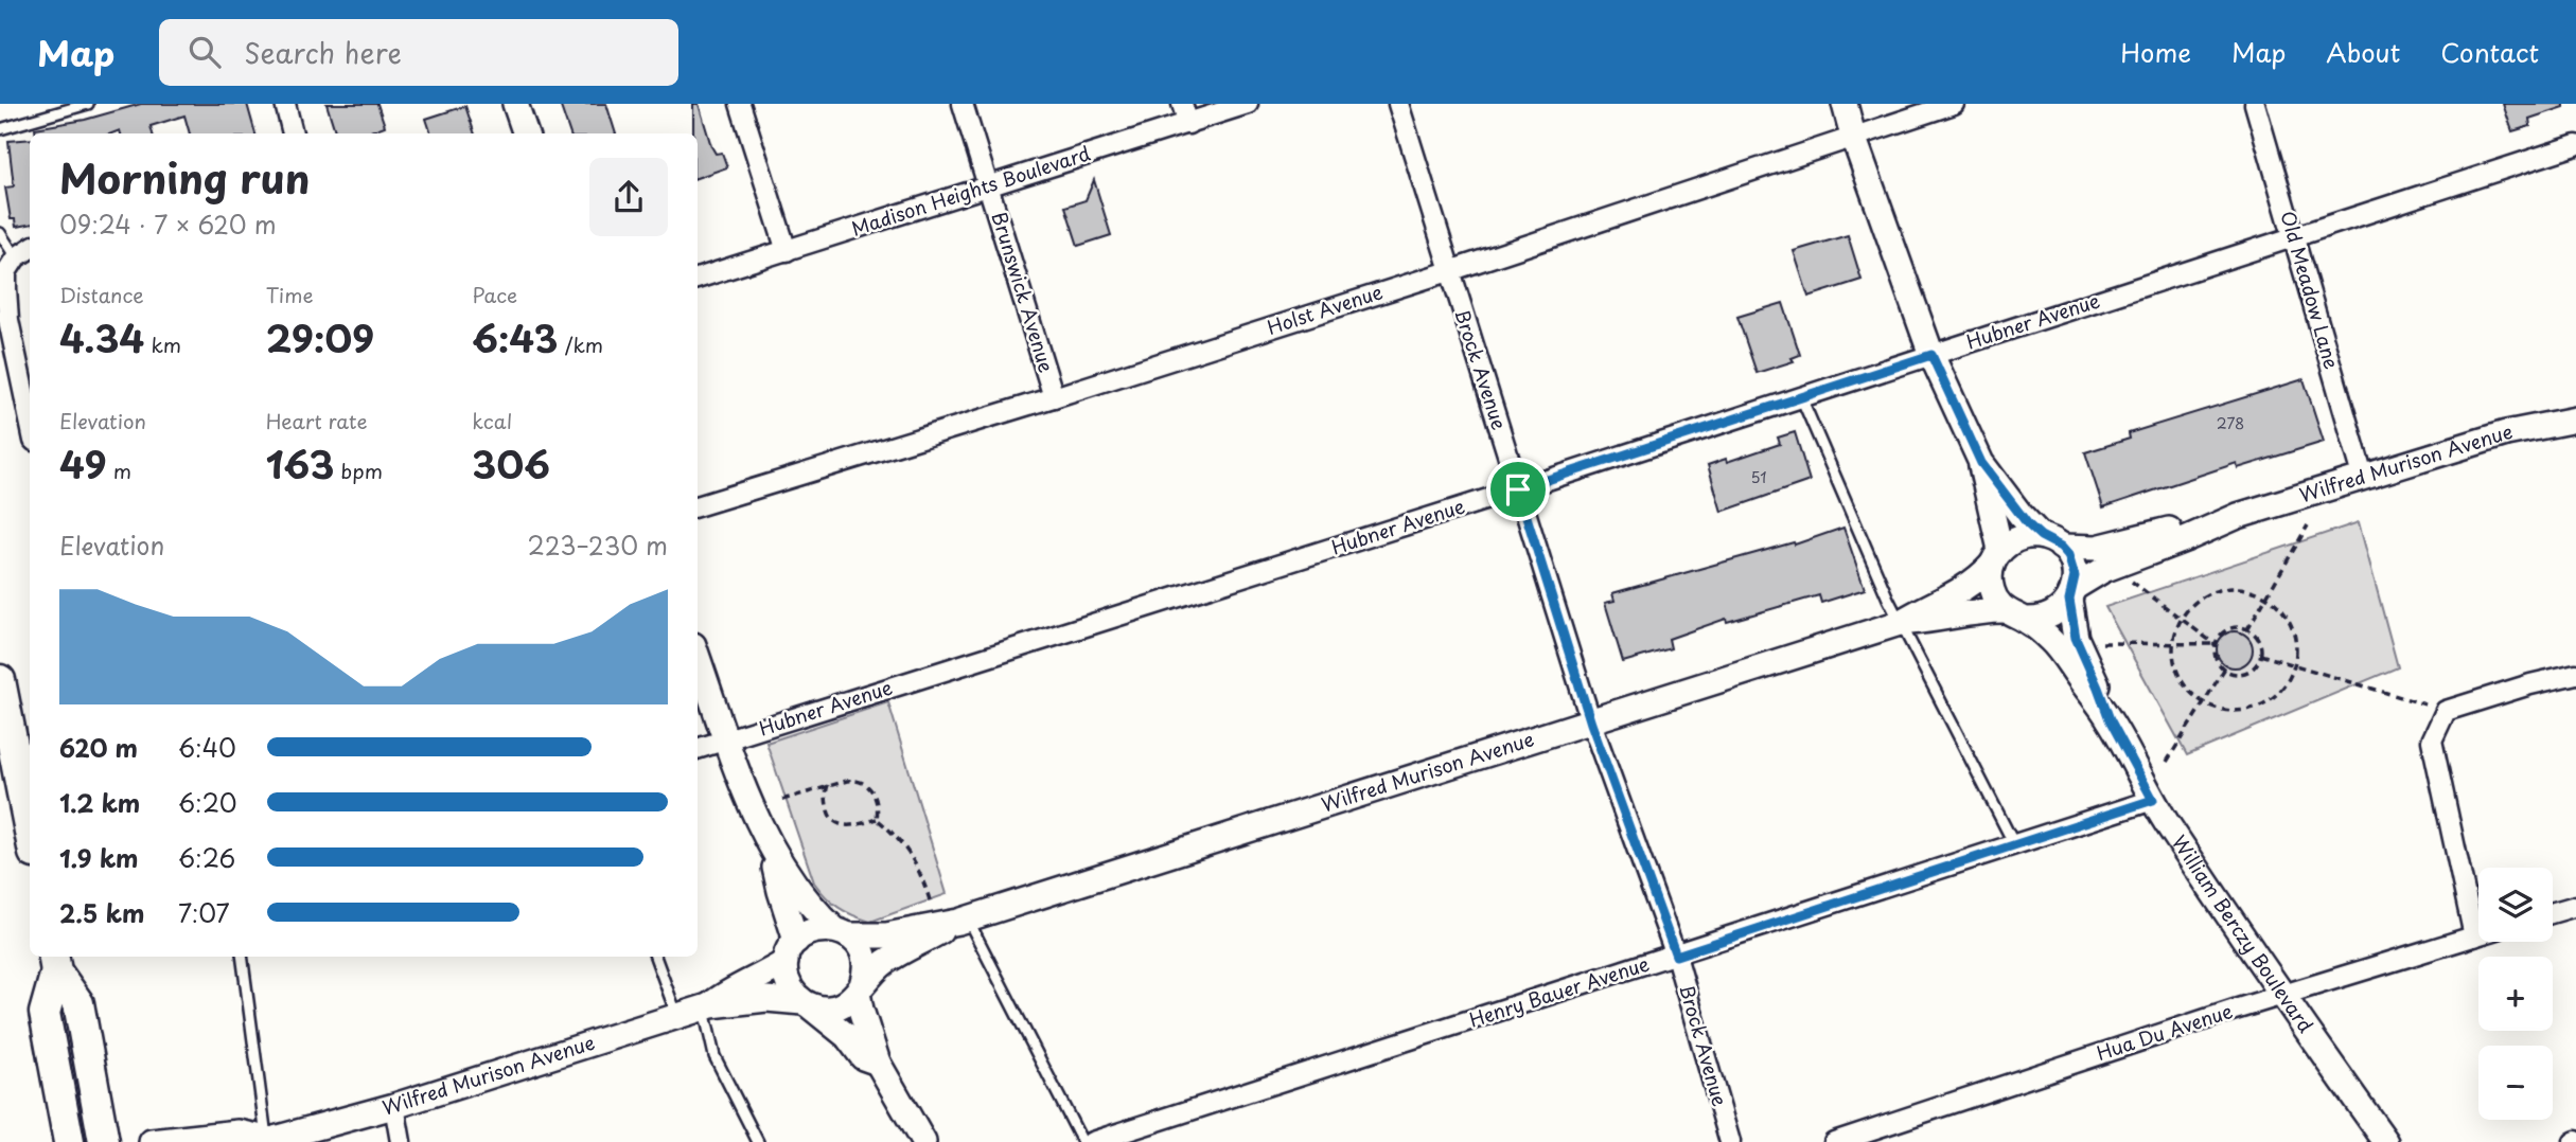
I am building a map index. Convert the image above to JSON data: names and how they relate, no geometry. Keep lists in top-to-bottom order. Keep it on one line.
{"streets":{"street":["Madison Heights Boulevard","Old Meadow Lane","Brunswick Avenue","Holst Avenue","Hubner Avenue","Brock Avenue","Wilfred Murison Avenue","William Berczy Boulevard","Henry Bauer Avenue","Hua Du Avenue"]},"crossings":[["Madison Heights Boulevard","Brunswick Avenue"],["Old Meadow Lane","Hubner Avenue"],["Old Meadow Lane","Wilfred Murison Avenue"],["Brunswick Avenue","Holst Avenue"],["Holst Avenue","Brock Avenue"],["Hubner Avenue","Brock Avenue"],["Brock Avenue","Wilfred Murison Avenue"],["Brock Avenue","Henry Bauer Avenue"],["Wilfred Murison Avenue","William Berczy Boulevard"],["William Berczy Boulevard","Henry Bauer Avenue"],["William Berczy Boulevard","Hua Du Avenue"]],"house_numbers":["278","51"],"page":{"header":"Map","search":"Search here","nav":["Home","Map","About","Contact"],"heading":["Morning run","09:24 · 7 × 620 m"],"stats":[["Distance","4.34 km"],["Time","29:09"],["Pace","6:43 /km"],["Elevation","49 m"],["Heart rate","163 bpm"],["kcal","306"]],"chart":["Elevation","223–230 m"],"list":[{"name":"620 m","note":"6:40"},{"name":"1.2 km","note":"6:20"},{"name":"1.9 km","note":"6:26"},{"name":"2.5 km","note":"7:07"}],"map_buttons":["+","−"]}}
